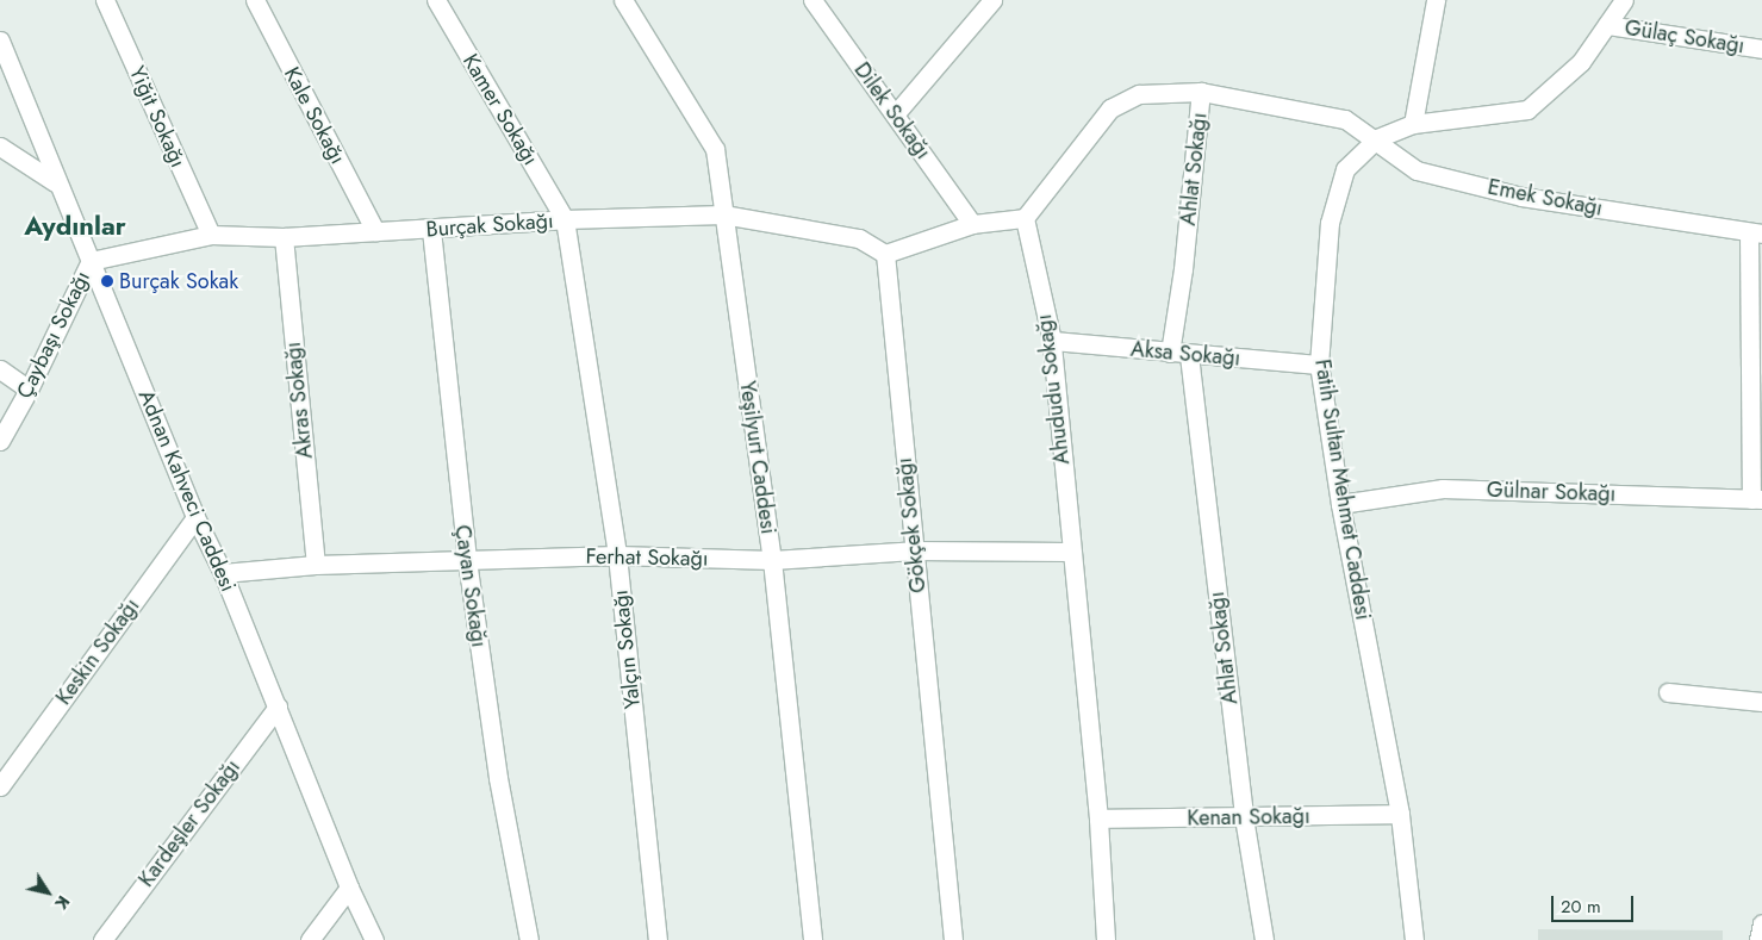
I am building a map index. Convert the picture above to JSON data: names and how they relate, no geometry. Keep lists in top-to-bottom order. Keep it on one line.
{"streets":{"street":["Gülaç Sokağı","Kamer Sokağı","Dilek Sokağı","Kale Sokağı","Yiğit Sokağı","Ahlat Sokağı","Emek Sokağı","Burçak Sokağı","Çaybaşı Sokağı","Aksa Sokağı","Ahududu Sokağı","Akras Sokağı","Yeşilyurt Caddesi","Fatih Sultan Mehmet Caddesi","Adnan Kahveci Caddesi","Gülnar Sokağı","Gökçek Sokağı","Ferhat Sokağı","Çayan Sokağı","Yalçın Sokağı","Keskin Sokağı","Kenan Sokağı","Kardeşler Sokağı"]},"crossings":[["Gülaç Sokağı","Fatih Sultan Mehmet Caddesi"],["Kamer Sokağı","Burçak Sokağı"],["Kamer Sokağı","Yalçın Sokağı"],["Kale Sokağı","Burçak Sokağı"],["Yiğit Sokağı","Burçak Sokağı"],["Ahlat Sokağı","Emek Sokağı"],["Ahlat Sokağı","Aksa Sokağı"],["Ahlat Sokağı","Kenan Sokağı"],["Emek Sokağı","Fatih Sultan Mehmet Caddesi"],["Burçak Sokağı","Çaybaşı Sokağı"],["Burçak Sokağı","Akras Sokağı"],["Burçak Sokağı","Yeşilyurt Caddesi"],["Burçak Sokağı","Adnan Kahveci Caddesi"],["Burçak Sokağı","Gökçek Sokağı"],["Burçak Sokağı","Çayan Sokağı"],["Burçak Sokağı","Yalçın Sokağı"],["Çaybaşı Sokağı","Adnan Kahveci Caddesi"],["Aksa Sokağı","Ahududu Sokağı"],["Aksa Sokağı","Fatih Sultan Mehmet Caddesi"],["Ahududu Sokağı","Ferhat Sokağı"],["Ahududu Sokağı","Kenan Sokağı"],["Akras Sokağı","Ferhat Sokağı"],["Yeşilyurt Caddesi","Ferhat Sokağı"],["Fatih Sultan Mehmet Caddesi","Gülnar Sokağı"],["Fatih Sultan Mehmet Caddesi","Kenan Sokağı"],["Adnan Kahveci Caddesi","Ferhat Sokağı"],["Adnan Kahveci Caddesi","Keskin Sokağı"],["Adnan Kahveci Caddesi","Kardeşler Sokağı"],["Gökçek Sokağı","Ferhat Sokağı"],["Ferhat Sokağı","Çayan Sokağı"],["Ferhat Sokağı","Yalçın Sokağı"]],"districts":["Aydınlar"],"places":["Burçak Sokak"],"scale_bar":"20 m","north":"bottom right"}
